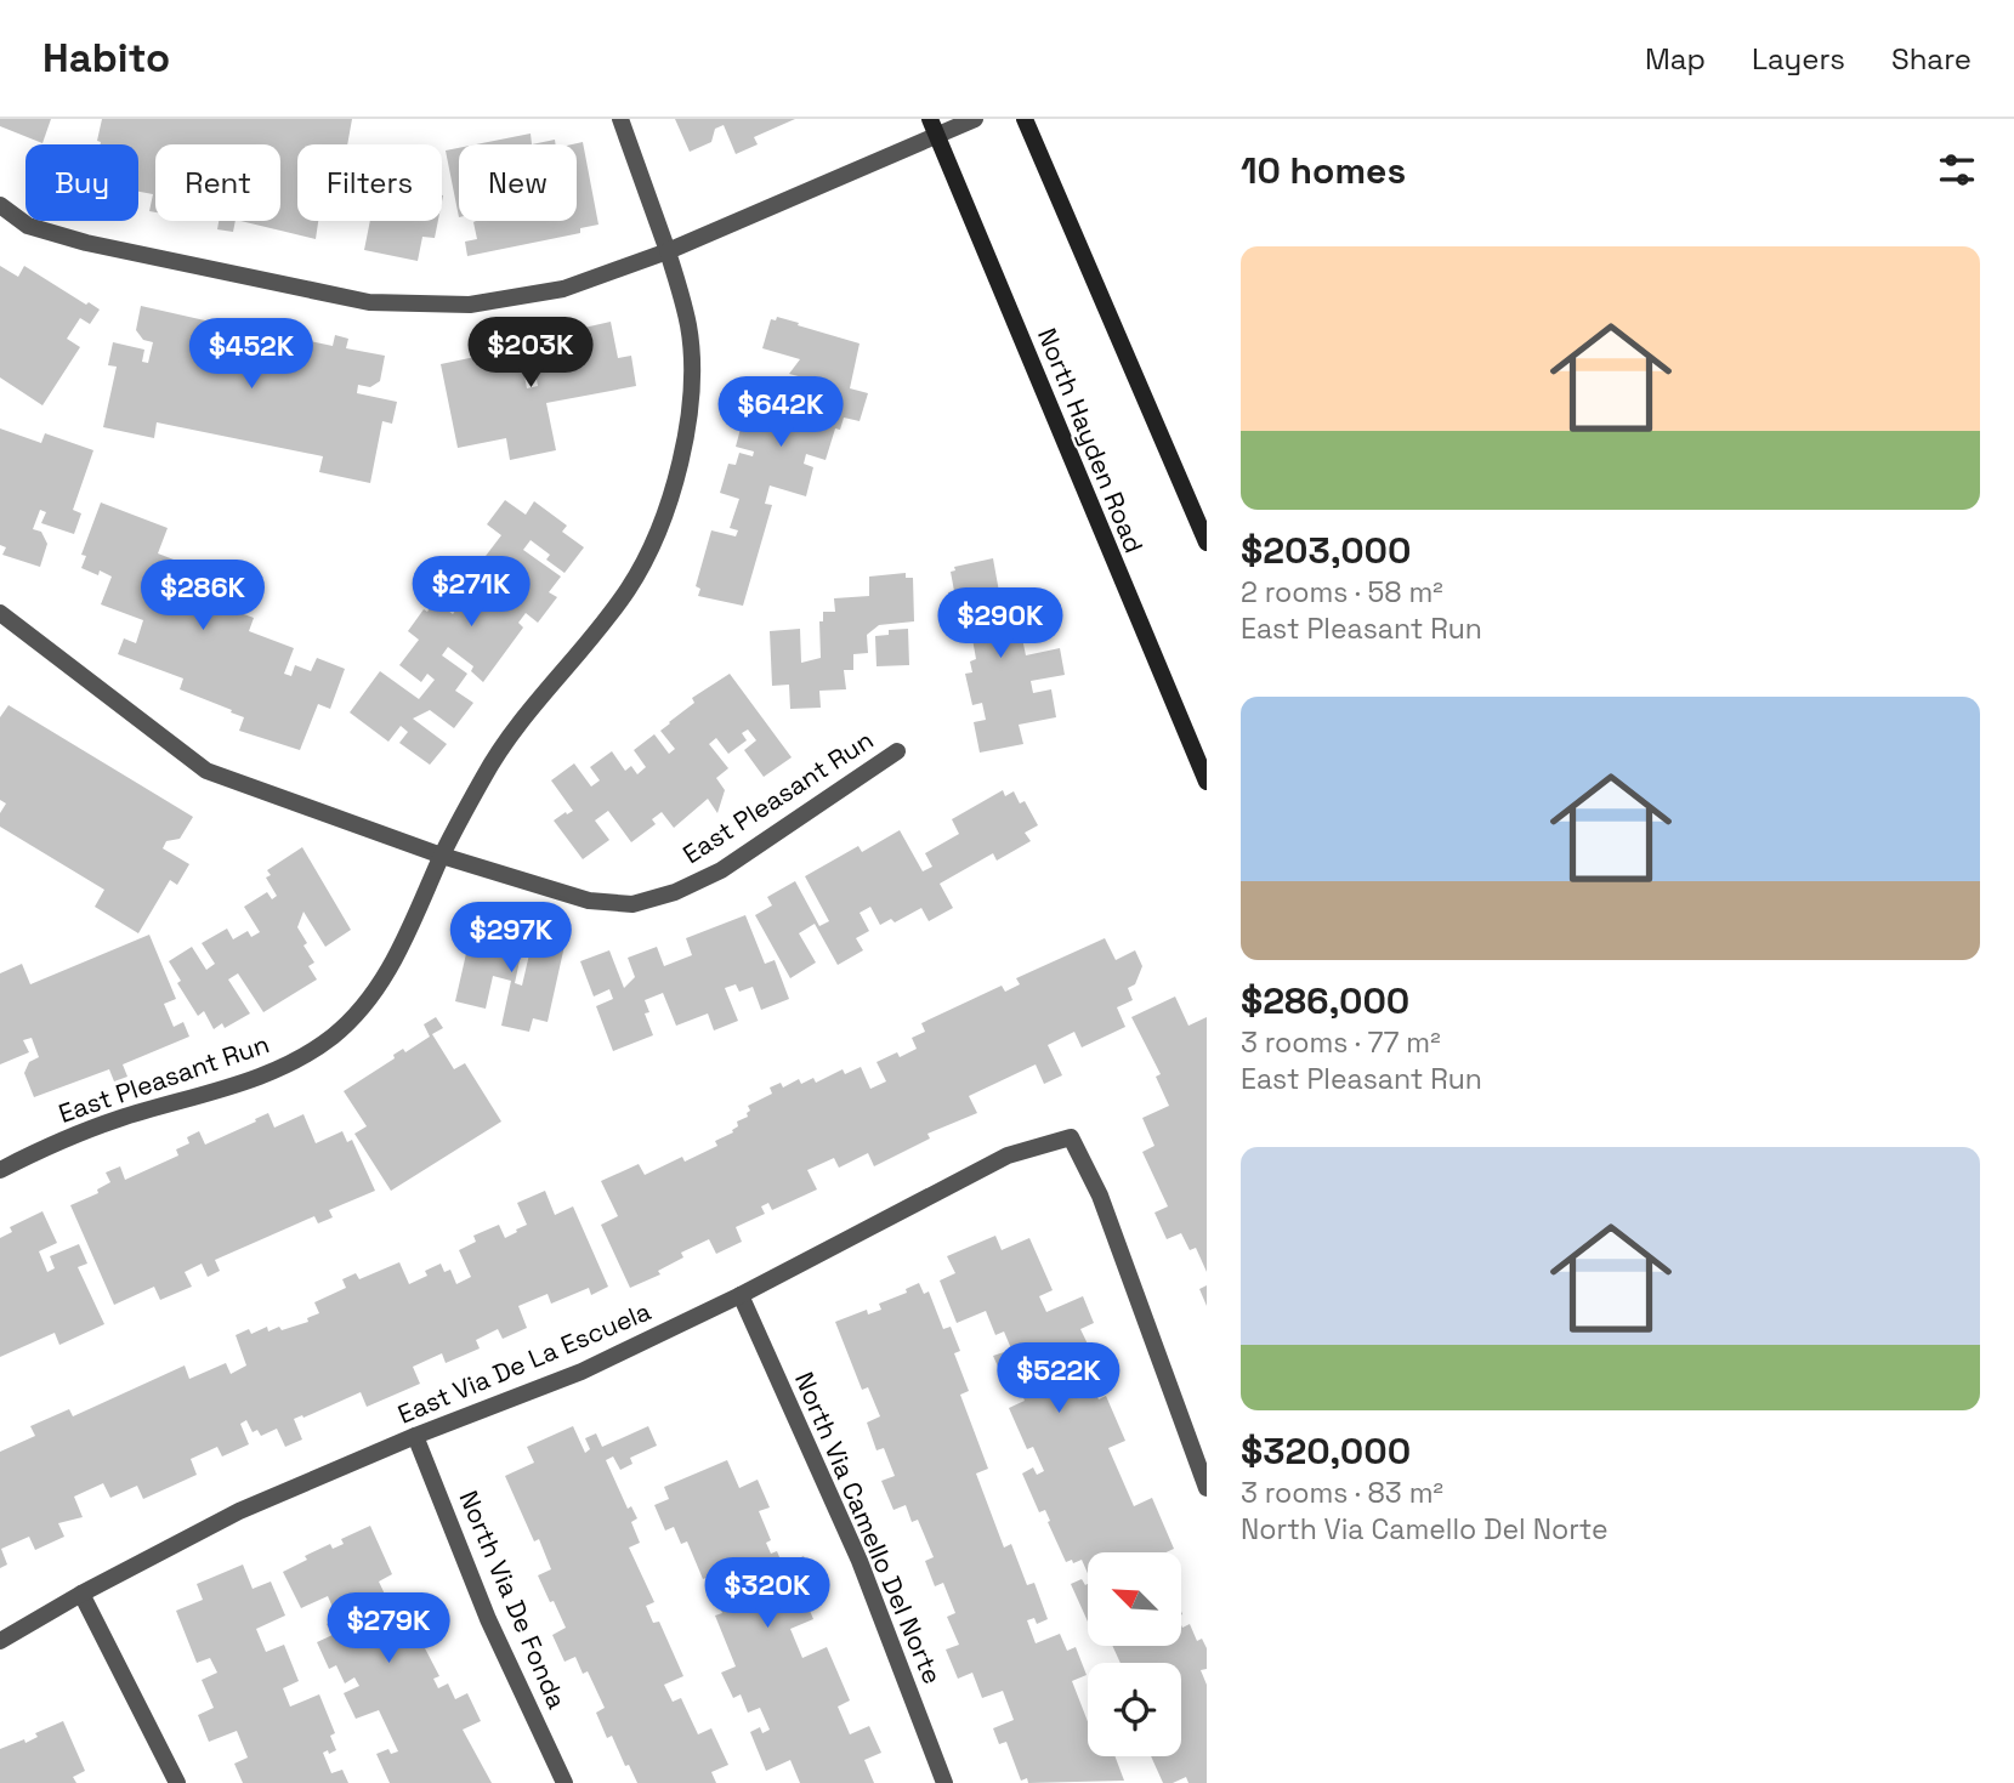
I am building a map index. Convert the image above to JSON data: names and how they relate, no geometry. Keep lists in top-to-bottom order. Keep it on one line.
{"streets":{"main road":["North Hayden Road"],"street":["East Pleasant Run","East Via De La Escuela","North Via Camello Del Norte","North Via De Fonda"]},"crossings":[["East Via De La Escuela","North Via Camello Del Norte"],["East Via De La Escuela","North Via De Fonda"]],"north":"top left","page":{"header":"Habito","nav":["Map","Layers","Share"],"heading":"10 homes","chip":["Buy","Rent","Filters","New"],"list":[{"name":"$203,000","note":"2 rooms · 58 m² · East Pleasant Run"},{"name":"$286,000","note":"3 rooms · 77 m² · East Pleasant Run"},{"name":"$320,000","note":"3 rooms · 83 m² · North Via Camello Del Norte"}],"price":["$203K","$452K","$642K","$271K","$286K","$290K","$297K","$522K","$320K","$279K"]}}
